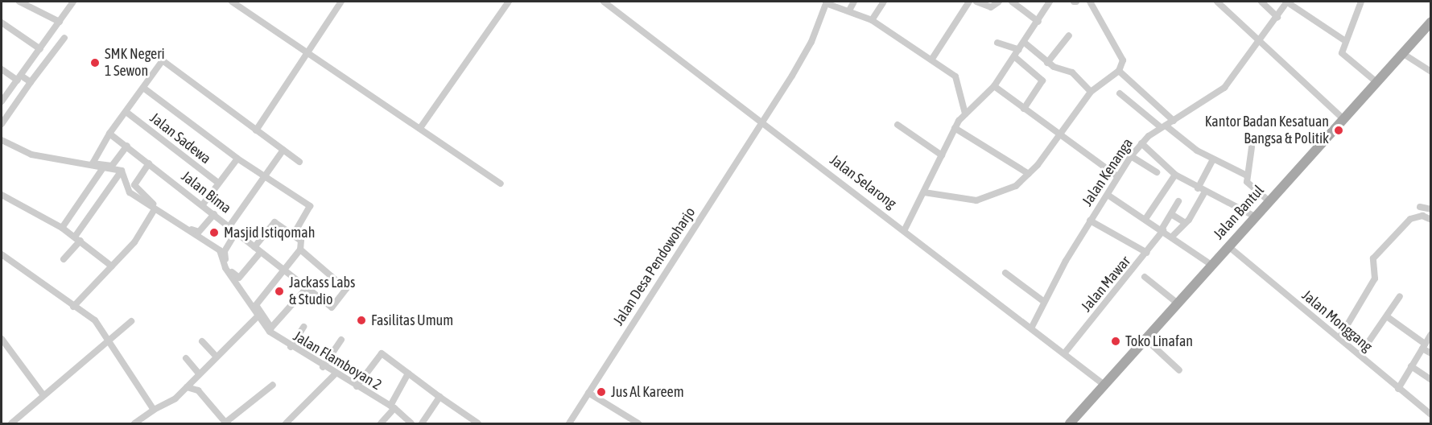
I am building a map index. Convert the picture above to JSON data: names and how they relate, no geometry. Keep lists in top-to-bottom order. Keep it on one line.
{"streets":{"main road":["Jalan Bantul"],"street":["Jalan Sadewa","Jalan Kenanga","Jalan Selarong","Jalan Bima","Jalan Desa Pendowoharjo","Jalan Mawar","Jalan Monggang","Jalan Flamboyan 2"]},"crossings":[["Jalan Kenanga","Jalan Selarong"],["Jalan Selarong","Jalan Bantul"],["Jalan Selarong","Jalan Desa Pendowoharjo"],["Jalan Selarong","Jalan Mawar"],["Jalan Bantul","Jalan Monggang"]],"places":["SMK Negeri 1 Sewon","Kantor Badan Kesatuan Bangsa & Politik","Masjid Istiqomah","Jackass Labs & Studio","Fasilitas Umum","Toko Linafan","Jus Al Kareem"]}
